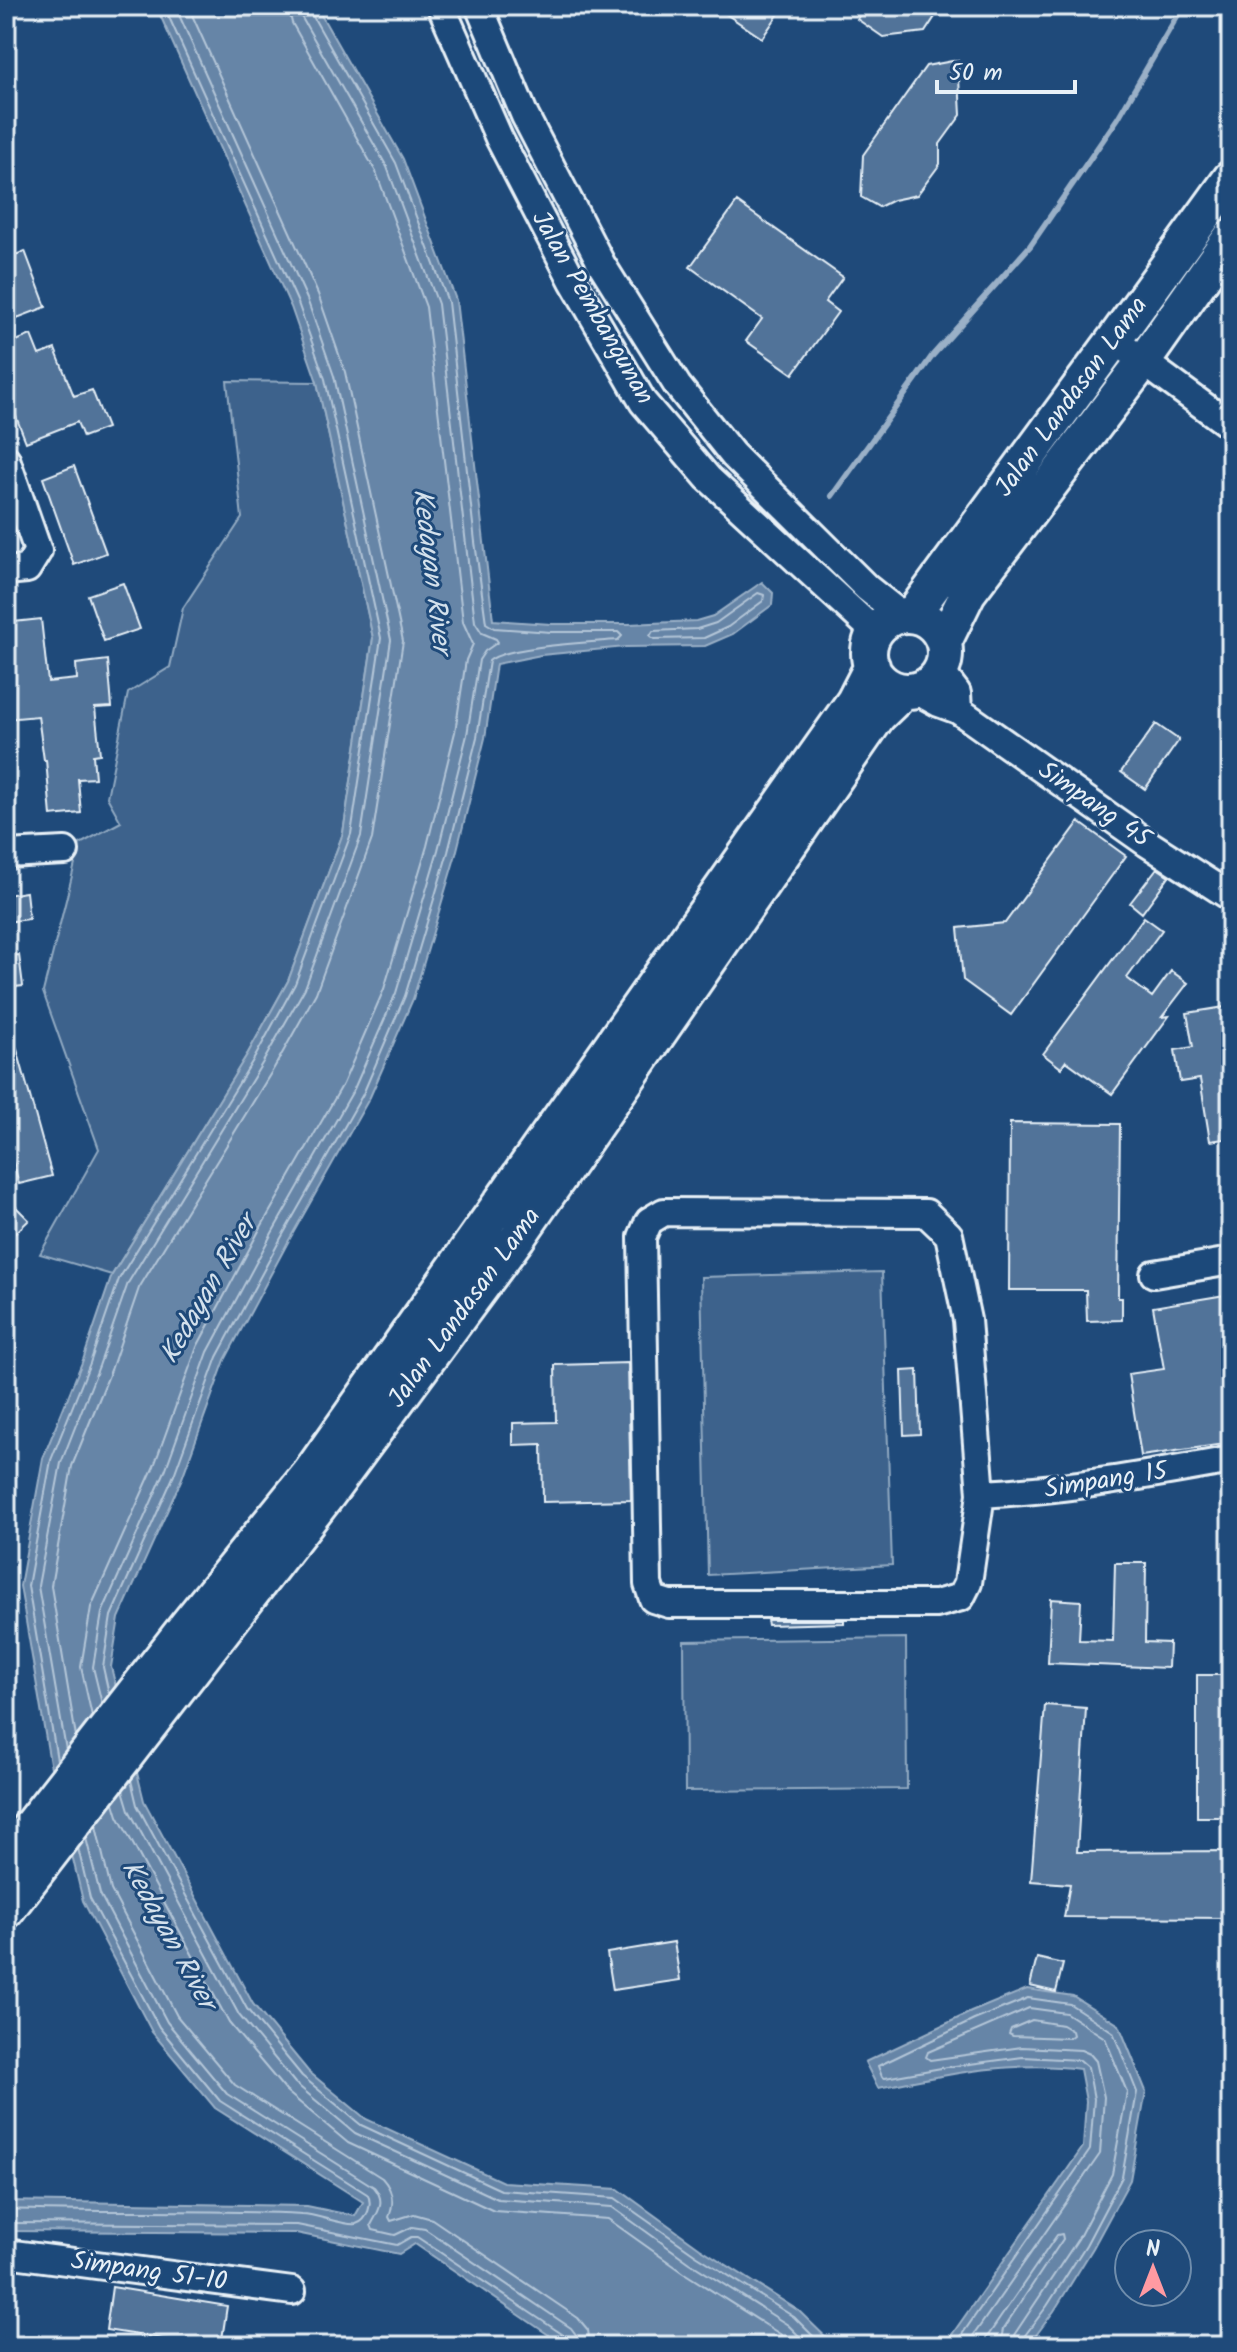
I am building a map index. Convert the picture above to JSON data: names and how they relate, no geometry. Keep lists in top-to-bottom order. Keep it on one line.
{"streets":{"main road":["Jalan Landasan Lama"],"street":["Jalan Pembangunan","Simpang 45","Simpang 15","Simpang 51-10"]},"crossings":[["Jalan Pembangunan","Jalan Landasan Lama"],["Jalan Pembangunan","Simpang 45"],["Jalan Landasan Lama","Simpang 45"]],"water":["Kedayan River"],"scale_bar":"50 m","north":"top"}
